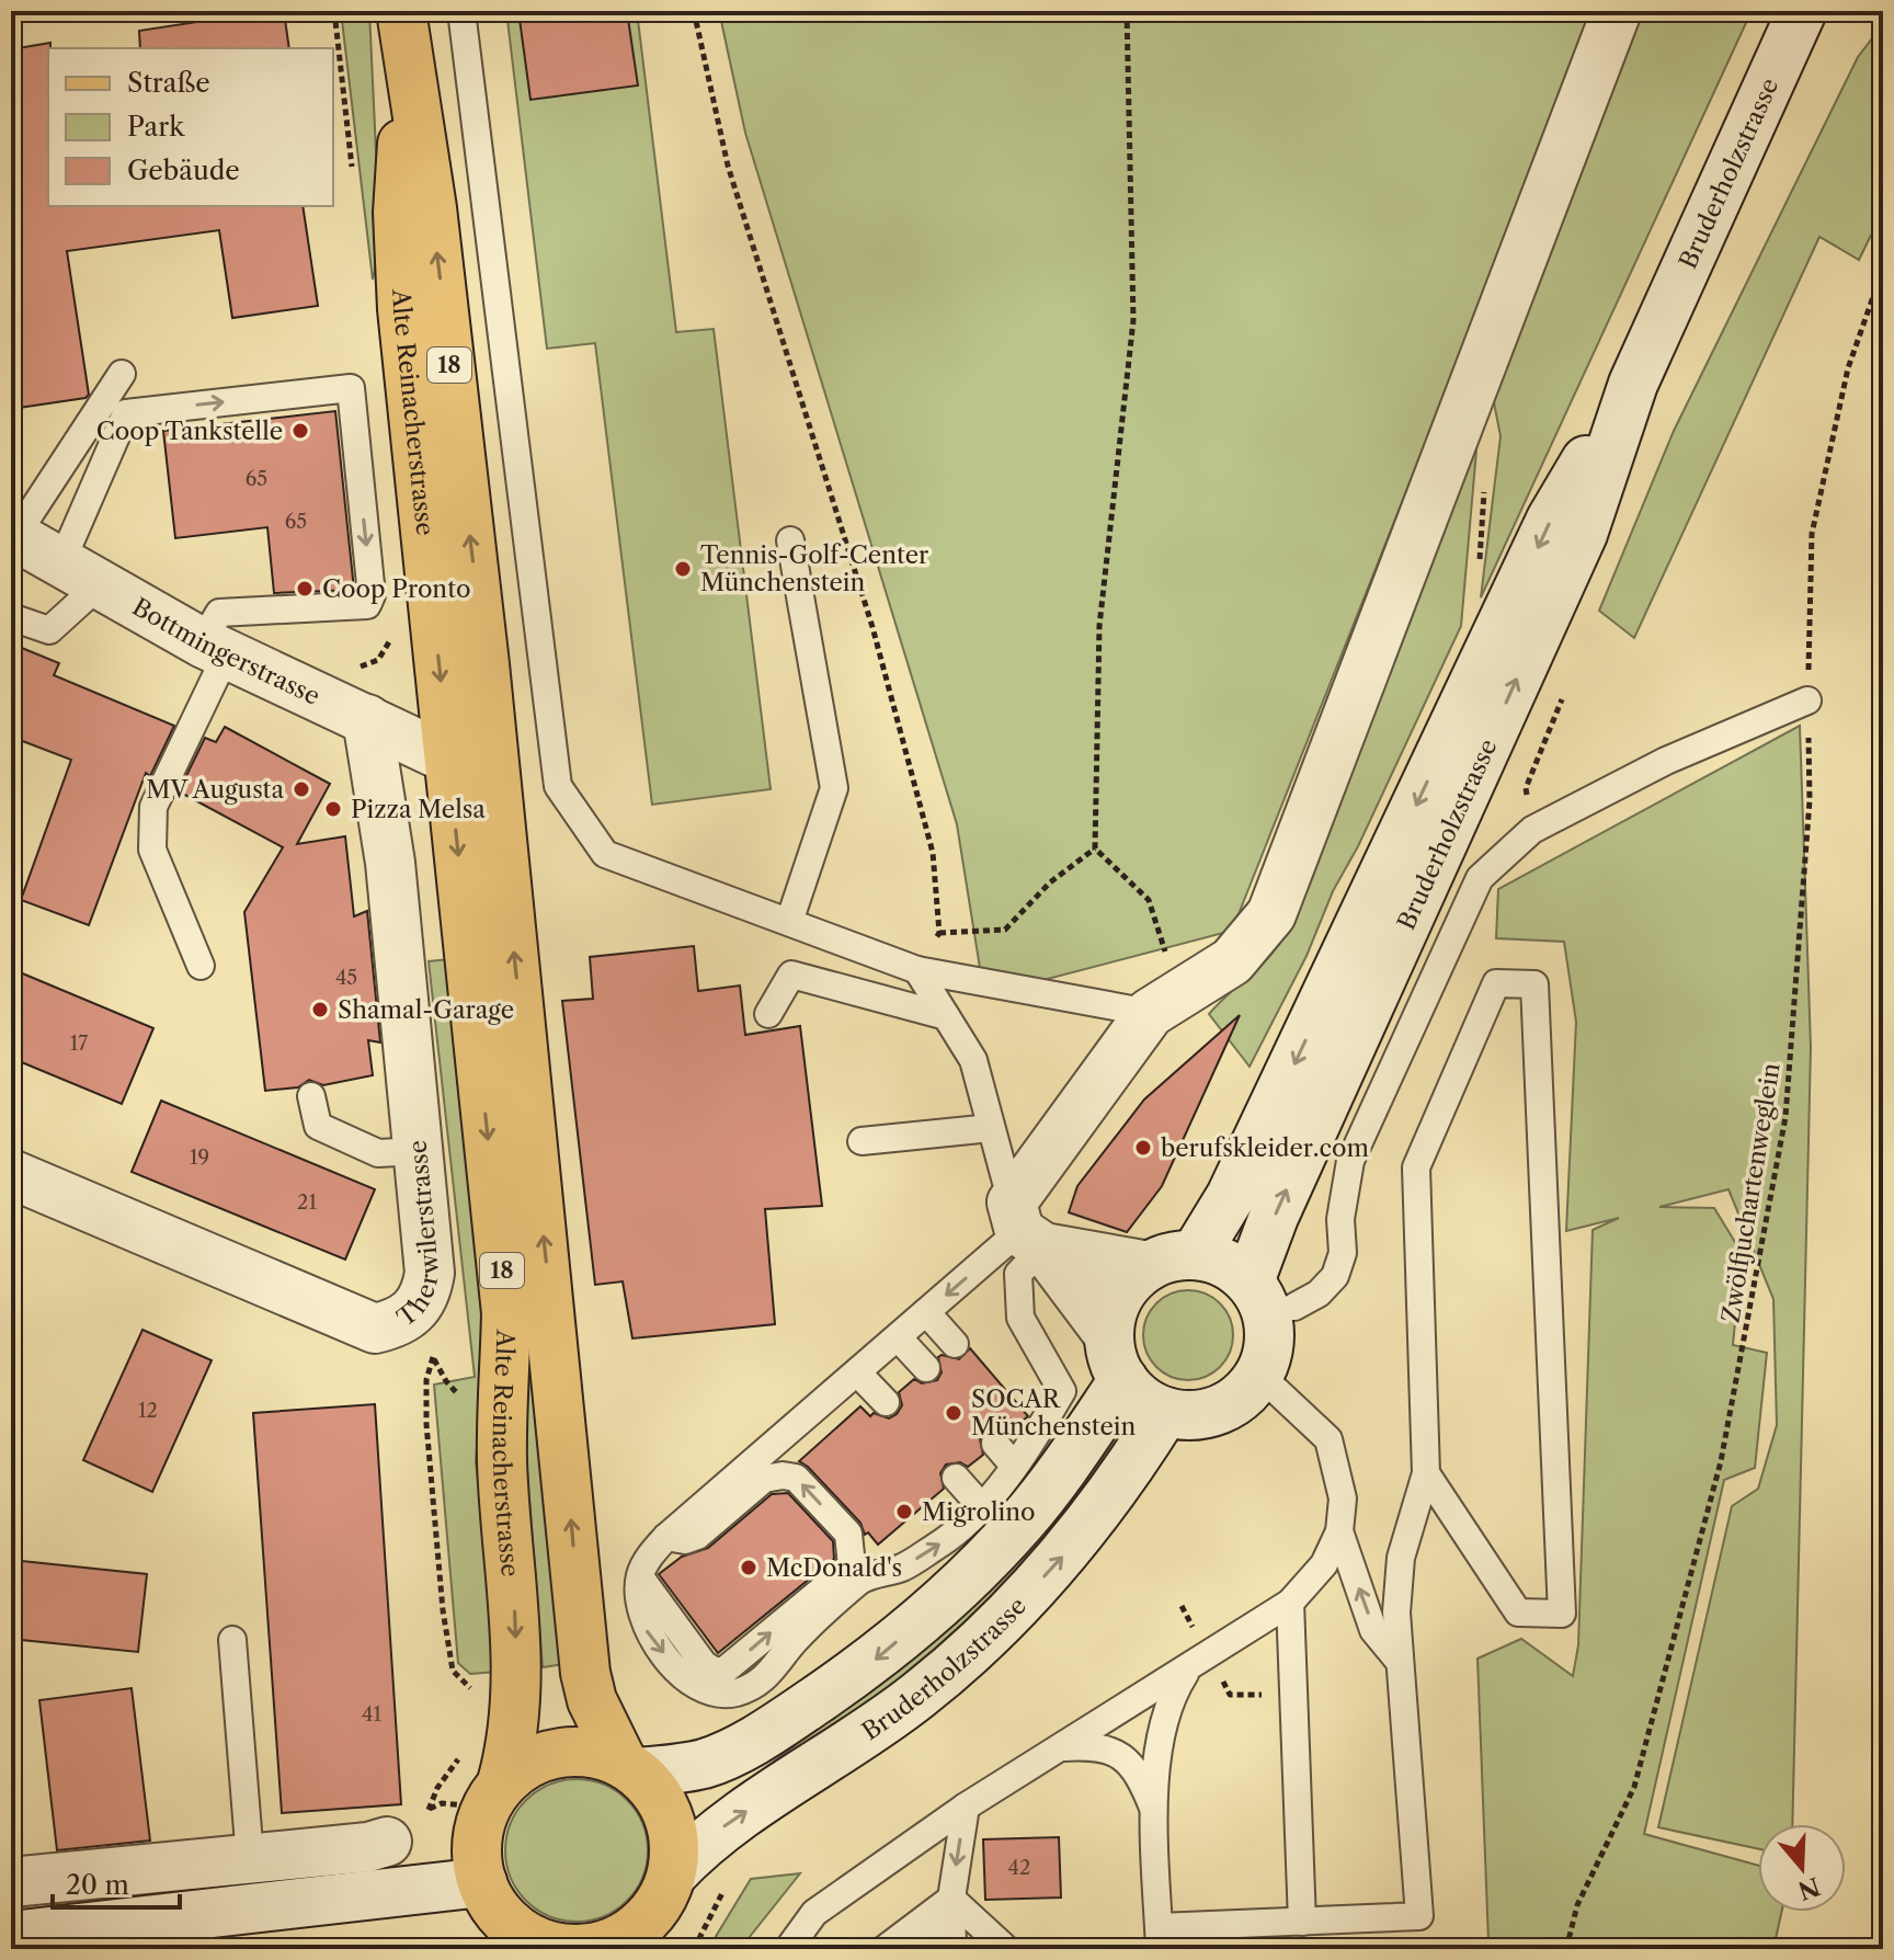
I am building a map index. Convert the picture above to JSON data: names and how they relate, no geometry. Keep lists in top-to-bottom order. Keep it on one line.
{"streets":{"main road":["Bruderholzstrasse","18","Alte Reinacherstrasse","Bottmingerstrasse","Therwilerstrasse"],"path":["Zwölfjuchartenweglein"]},"crossings":[["Bruderholzstrasse","Alte Reinacherstrasse"],["Alte Reinacherstrasse","Bottmingerstrasse"],["Bottmingerstrasse","Therwilerstrasse"]],"places":["Coop Tankstelle","Tennis-Golf-Center Münchenstein","Coop Pronto","MV Augusta","Pizza Melsa","Shamal-Garage","berufskleider.com","SOCAR Münchenstein","Migrolino","McDonald's"],"house_numbers":["65","65","45","17","19","21","12","41","42"],"legend":["Straße","Park","Gebäude"],"scale_bar":"20 m","north":"bottom"}
